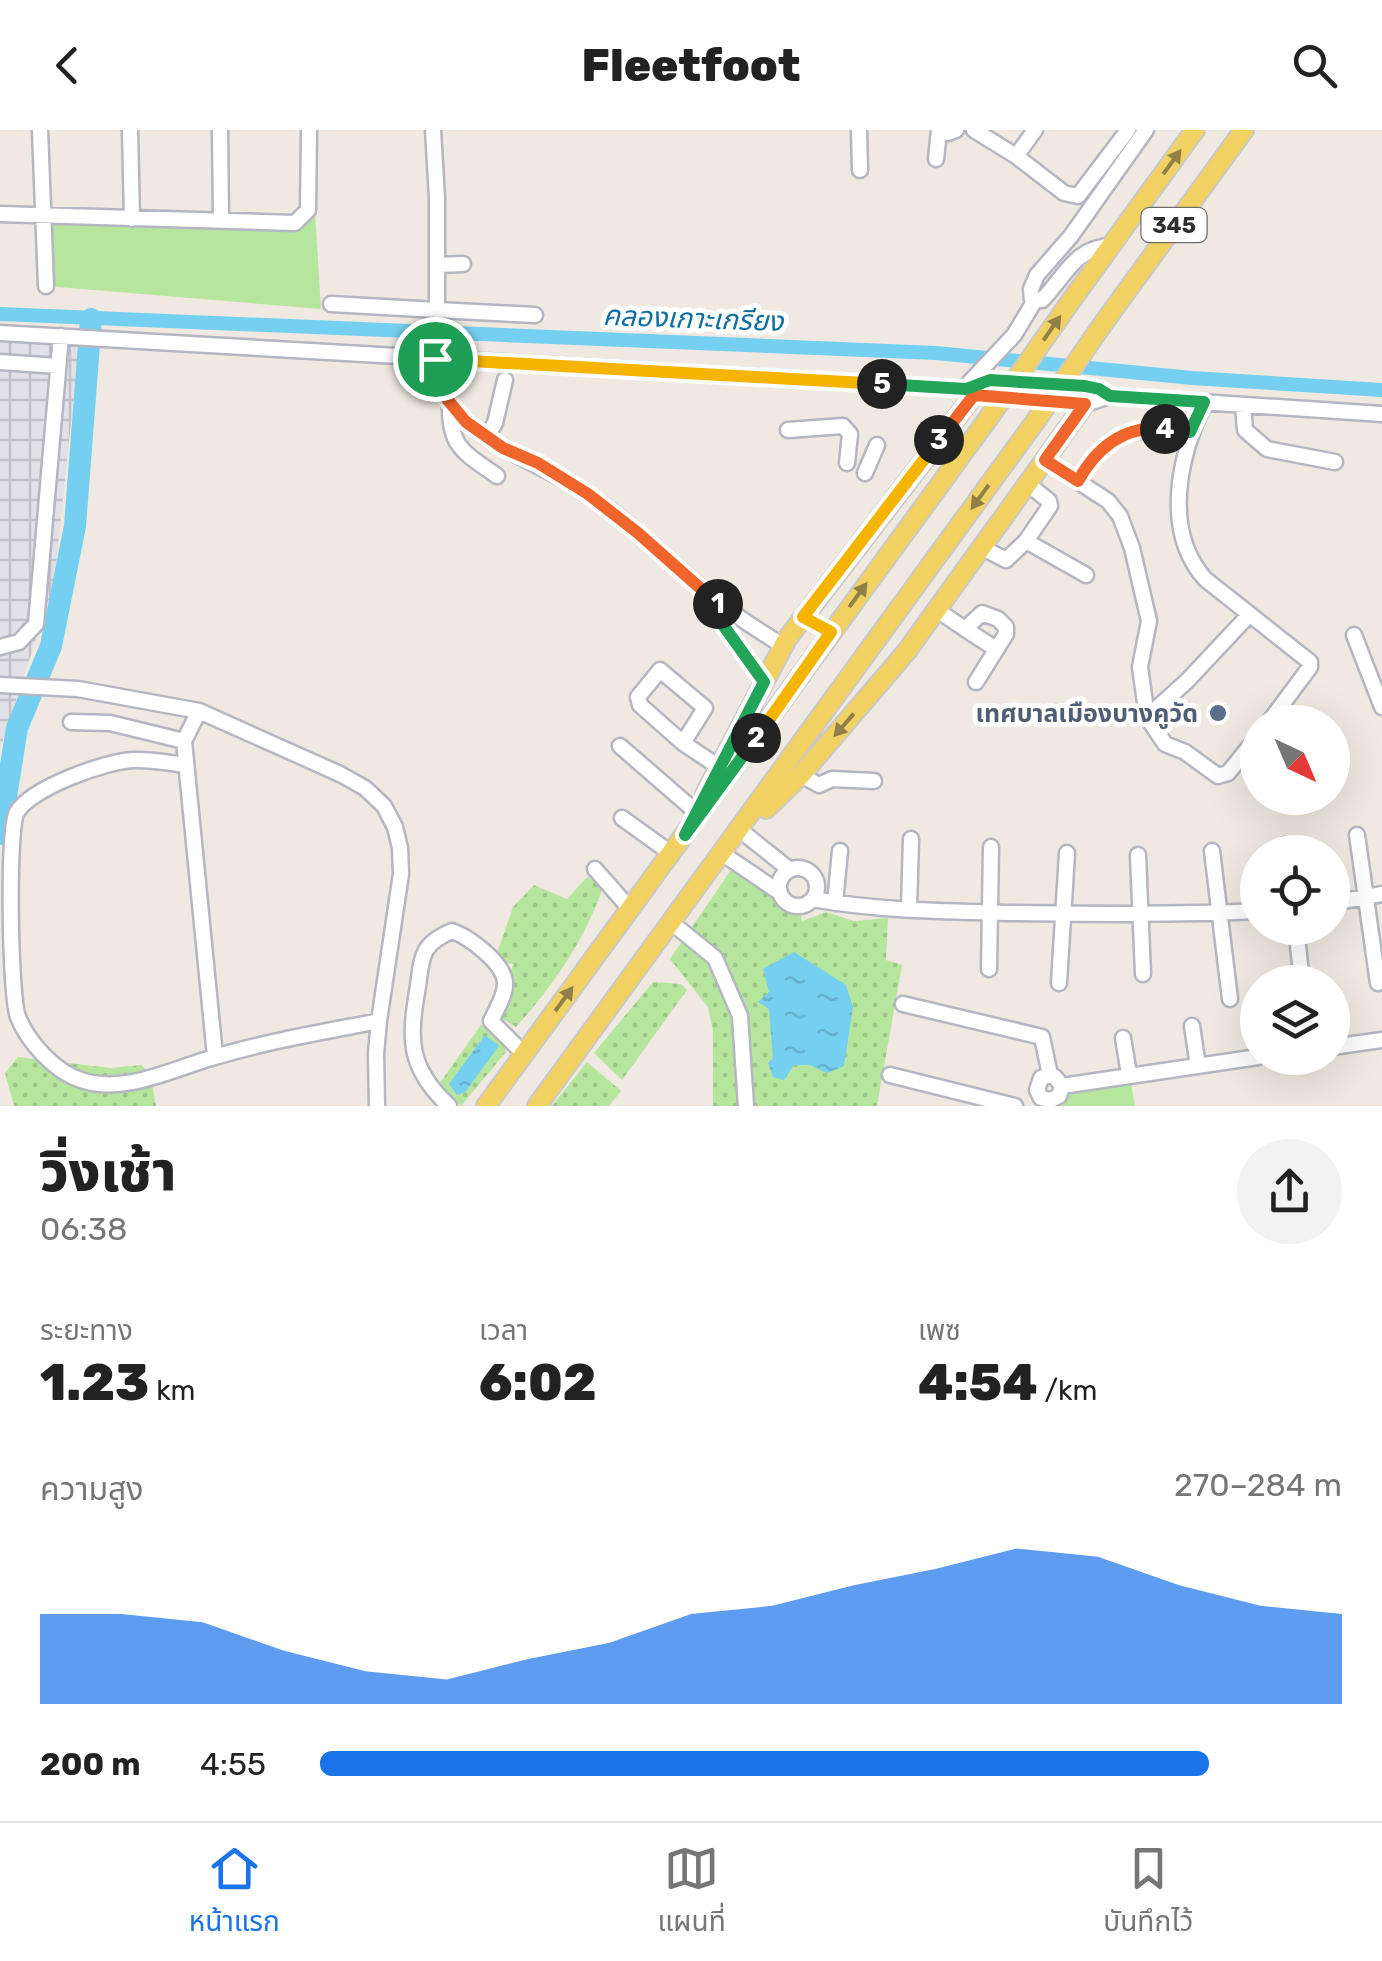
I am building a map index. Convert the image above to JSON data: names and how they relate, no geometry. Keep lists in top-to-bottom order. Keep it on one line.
{"streets":{"main road":["345"]},"water":["คลองเกาะเกรียง"],"places":["เทศบาลเมืองบางคูวัด"],"north":"bottom right","page":{"header":"Fleetfoot","pins":["5","4","3","1","2"],"heading":["วิ่งเช้า","06:38"],"stats":[["ระยะทาง","1.23 km"],["เวลา","6:02"],["เพซ","4:54 /km"]],"chart":["ความสูง","270–284 m"],"list":[{"name":"200 m","note":"4:55"}],"tabs":["หน้าแรก","แผนที่","บันทึกไว้"]}}
